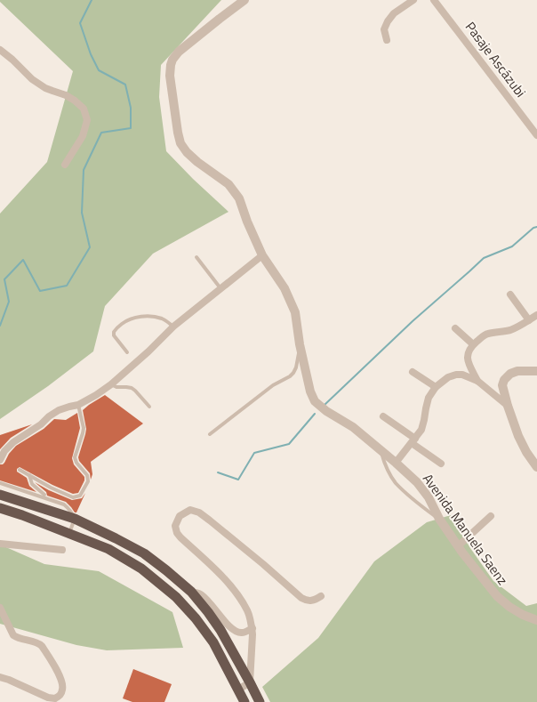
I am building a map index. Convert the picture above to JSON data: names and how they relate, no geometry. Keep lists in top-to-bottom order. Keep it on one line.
{"streets":{"street":["Pasaje Ascázubi","Avenida Manuela Saenz"]}}
